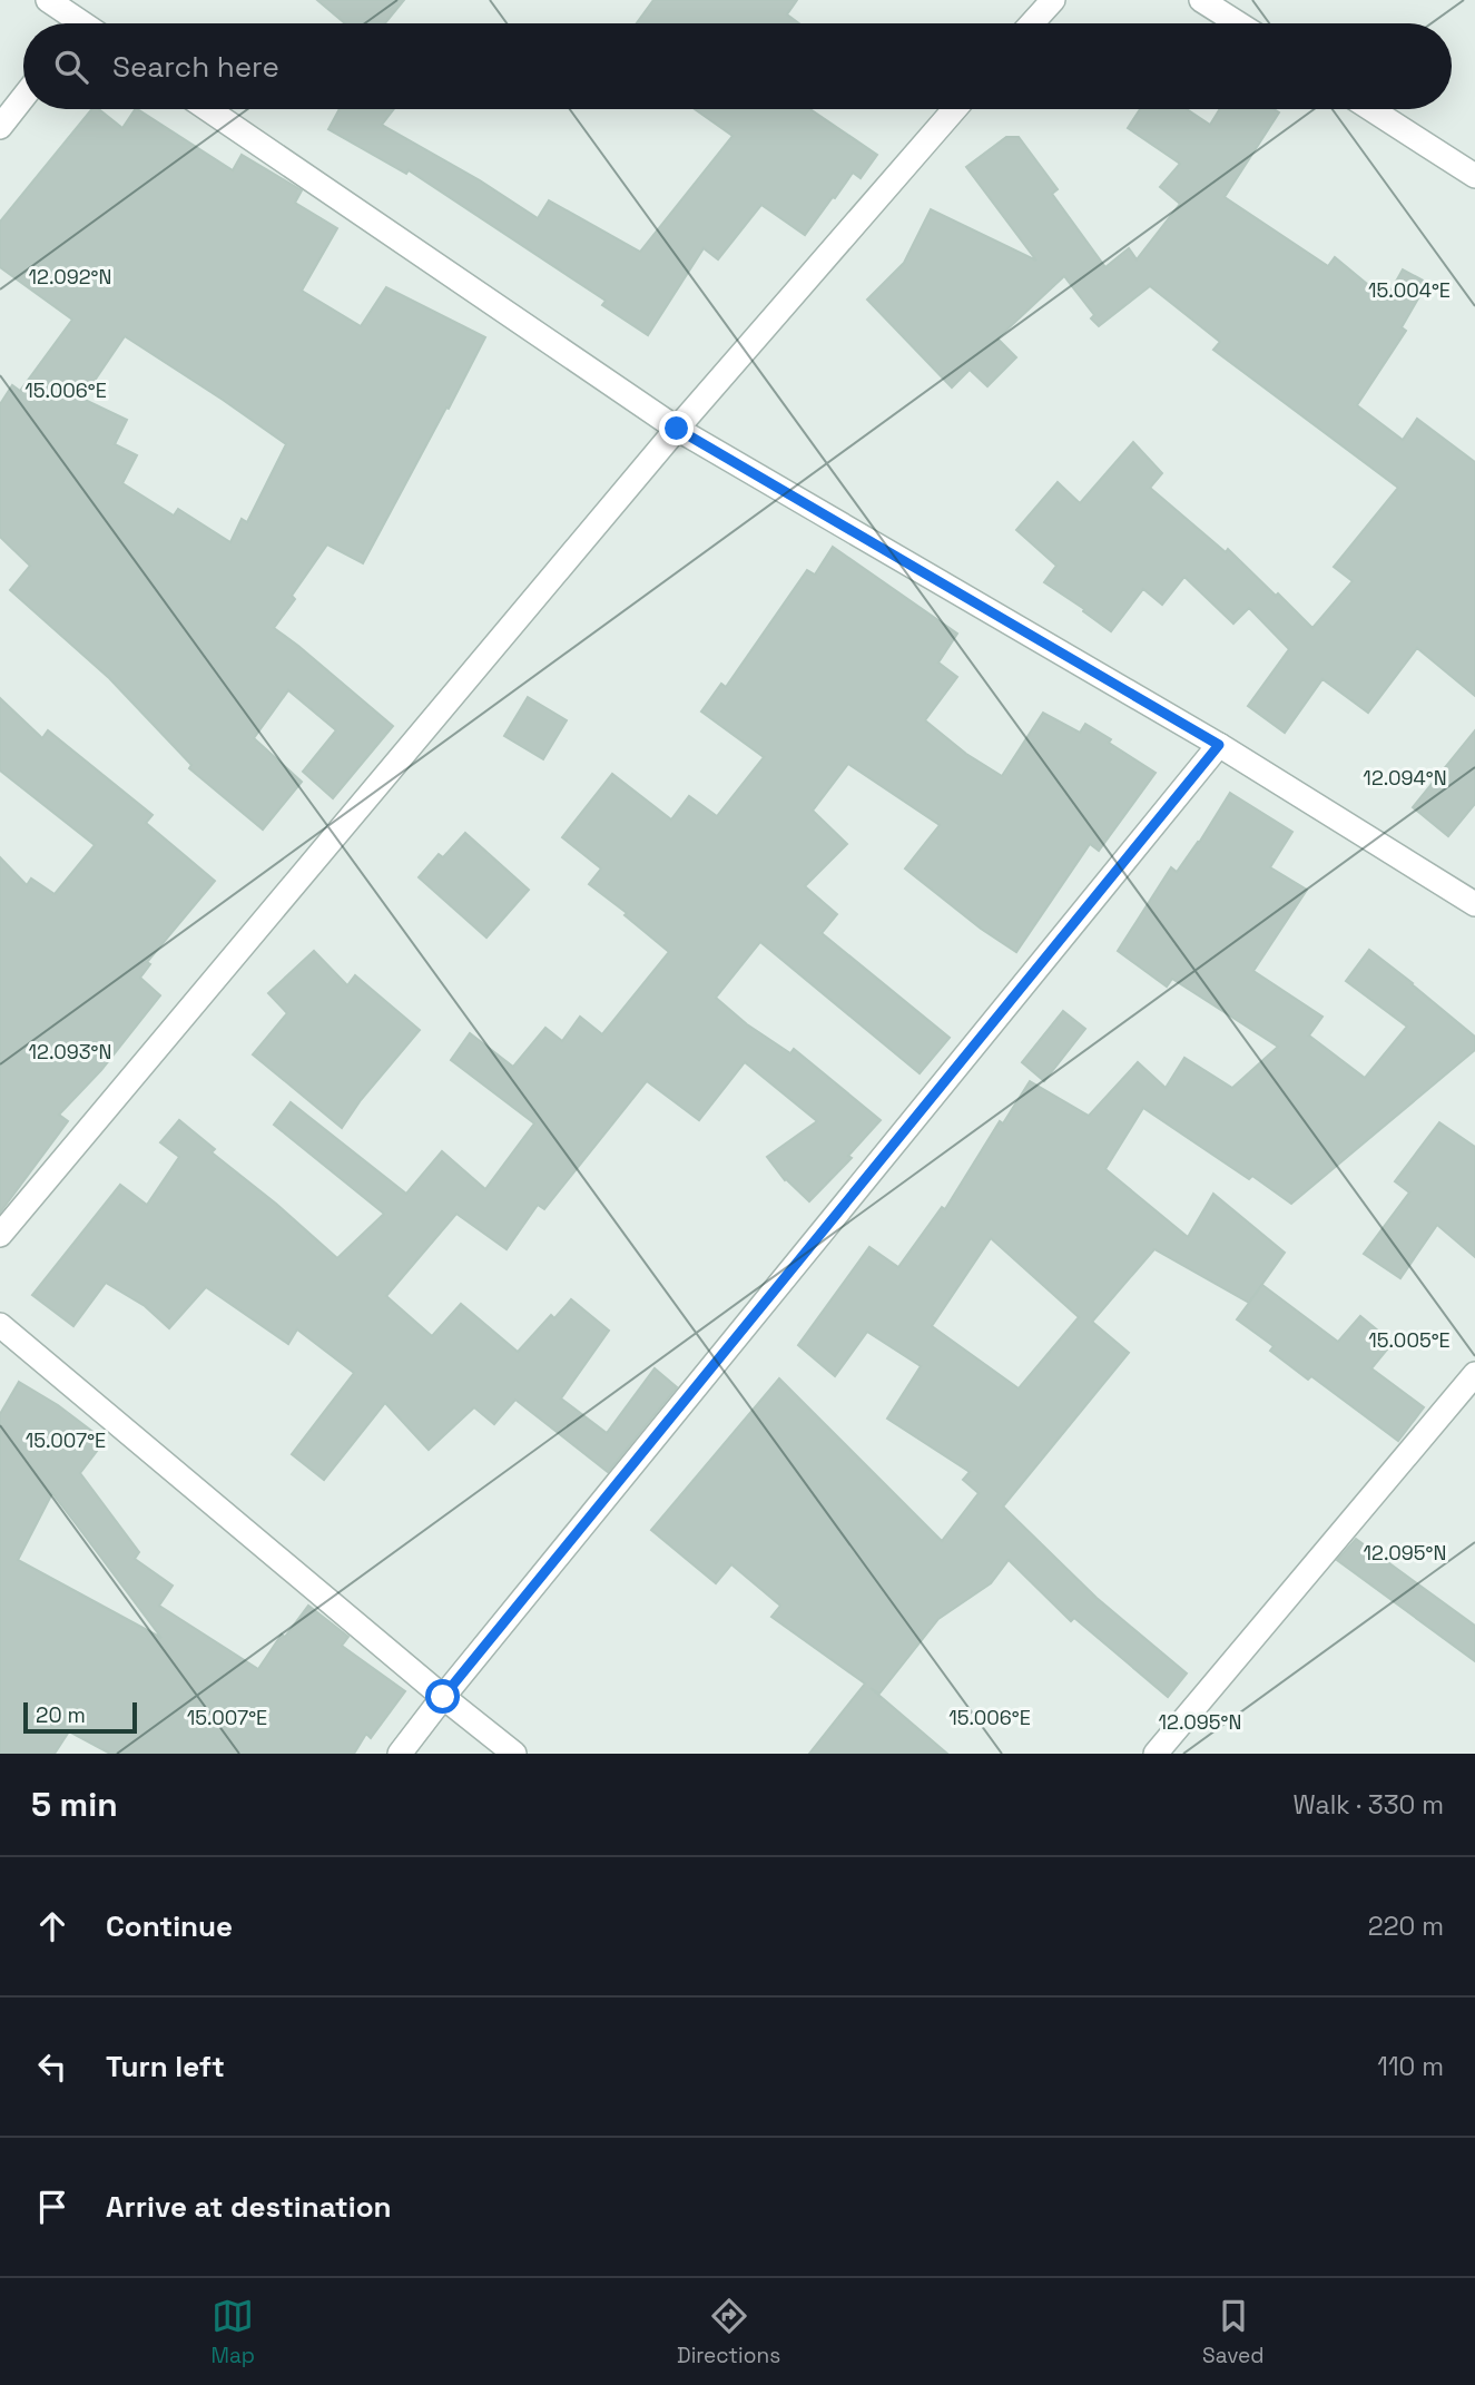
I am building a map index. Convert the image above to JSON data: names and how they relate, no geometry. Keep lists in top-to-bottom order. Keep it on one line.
{"scale_bar":"20 m","page":{"search":"Search here","scale":"20 m","heading":["5 min","Walk · 330 m"],"list":[["Continue","220 m"],["Turn left","110 m"],"Arrive at destination"],"nav":["Map","Directions","Saved"]},"coordinates":["12.092°N","15.004°E","15.006°E","12.094°N","12.093°N","15.005°E","15.007°E","12.095°N"]}
